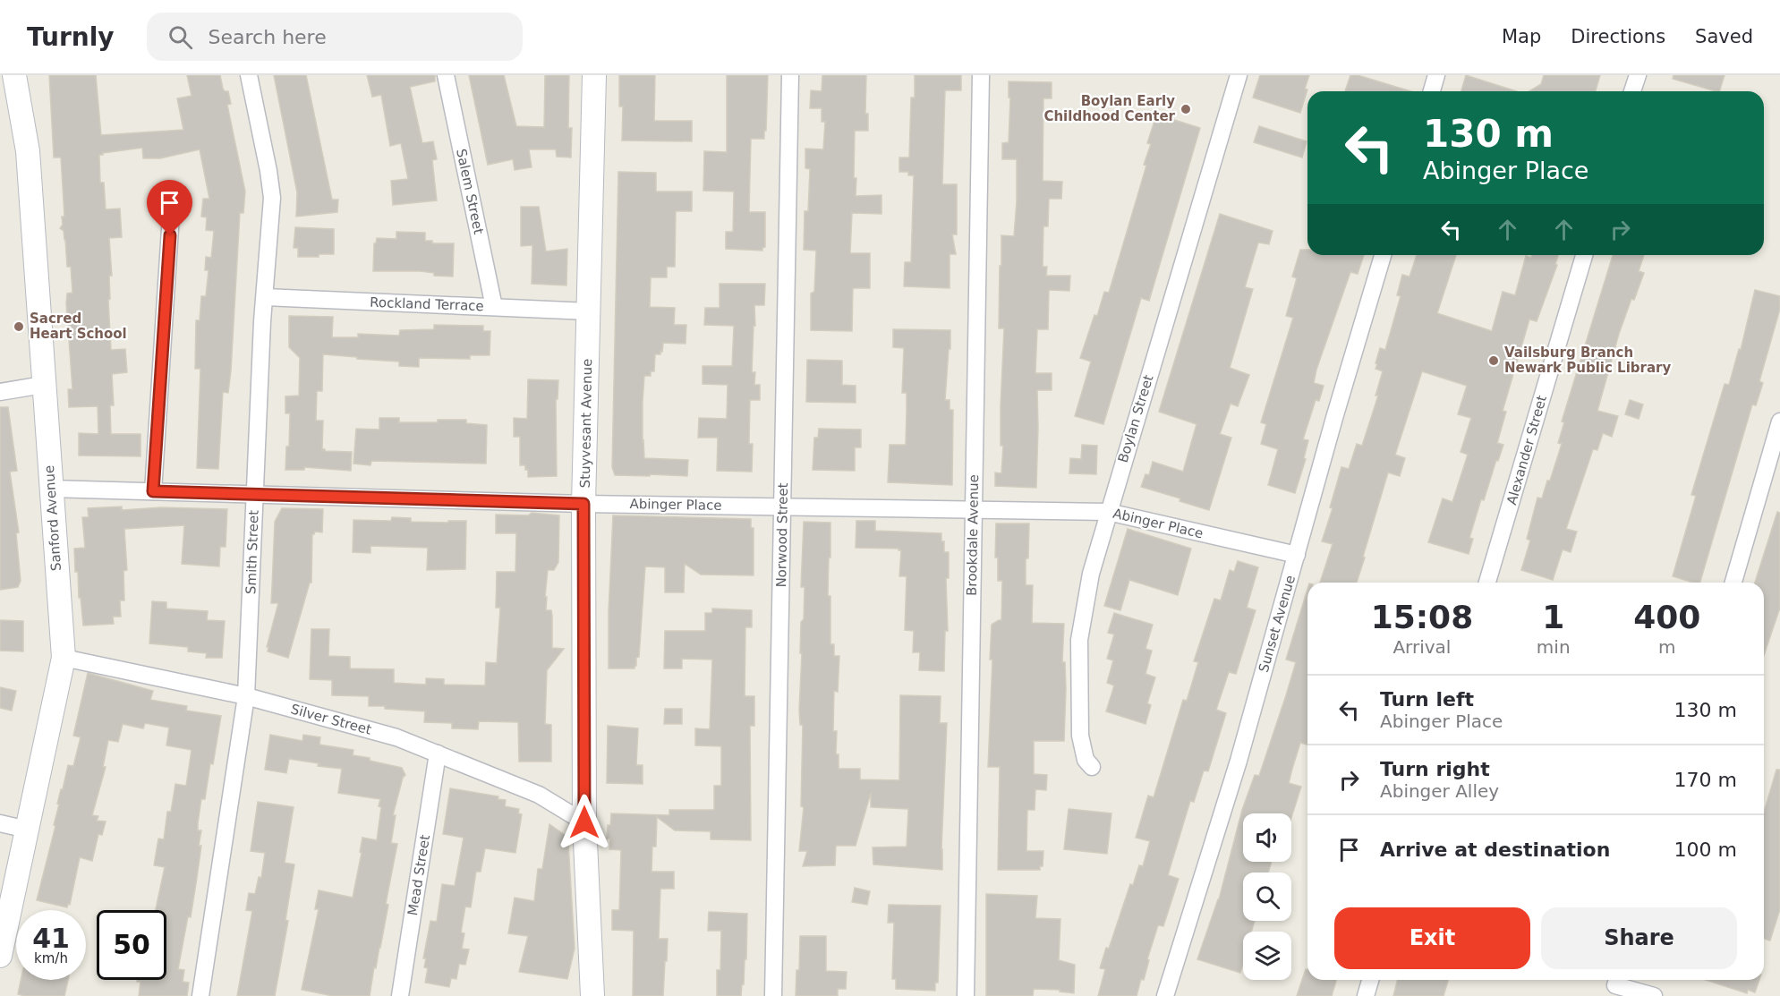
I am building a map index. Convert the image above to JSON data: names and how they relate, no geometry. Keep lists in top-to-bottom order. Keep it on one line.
{"streets":{"main road":["Stuyvesant Avenue","Sanford Avenue"],"street":["Salem Street","Rockland Terrace","Boylan Street","Alexander Street","Abinger Place","Norwood Street","Brookdale Avenue","Smith Street","Sunset Avenue","Silver Street","Mead Street"]},"crossings":[["Salem Street","Rockland Terrace"],["Rockland Terrace","Stuyvesant Avenue"],["Rockland Terrace","Smith Street"],["Boylan Street","Abinger Place"],["Stuyvesant Avenue","Abinger Place"],["Stuyvesant Avenue","Silver Street"],["Abinger Place","Sanford Avenue"],["Abinger Place","Norwood Street"],["Abinger Place","Brookdale Avenue"],["Abinger Place","Smith Street"],["Abinger Place","Sunset Avenue"],["Sanford Avenue","Silver Street"],["Smith Street","Silver Street"],["Silver Street","Mead Street"]],"places":["Boylan Early Childhood Center","Sacred Heart School","Vailsburg Branch Newark Public Library"],"page":{"header":"Turnly","search":"Search here","nav":["Map","Directions","Saved"],"turn":["130 m","Abinger Place"],"eta":["15:08","Arrival","1","min","400","m"],"list":[{"name":"Turn left","note":"Abinger Place","value":"130 m"},{"name":"Turn right","note":"Abinger Alley","value":"170 m"},{"name":"Arrive at destination","value":"100 m"}],"buttons":["Exit","Share"],"speed":"41 km/h","limit":"50"}}
